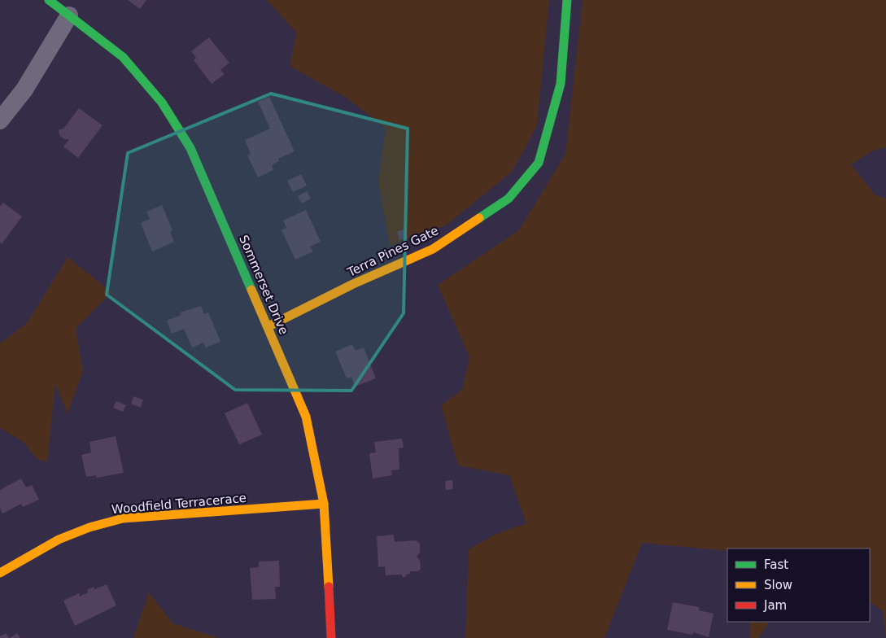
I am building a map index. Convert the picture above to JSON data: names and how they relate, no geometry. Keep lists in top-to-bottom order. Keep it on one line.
{"streets":{"street":["Terra Pines Gate","Sommerset Drive","Woodfield Terracerace"]},"crossings":[["Terra Pines Gate","Sommerset Drive"],["Sommerset Drive","Woodfield Terracerace"]],"legend":["Fast","Slow","Jam"]}
